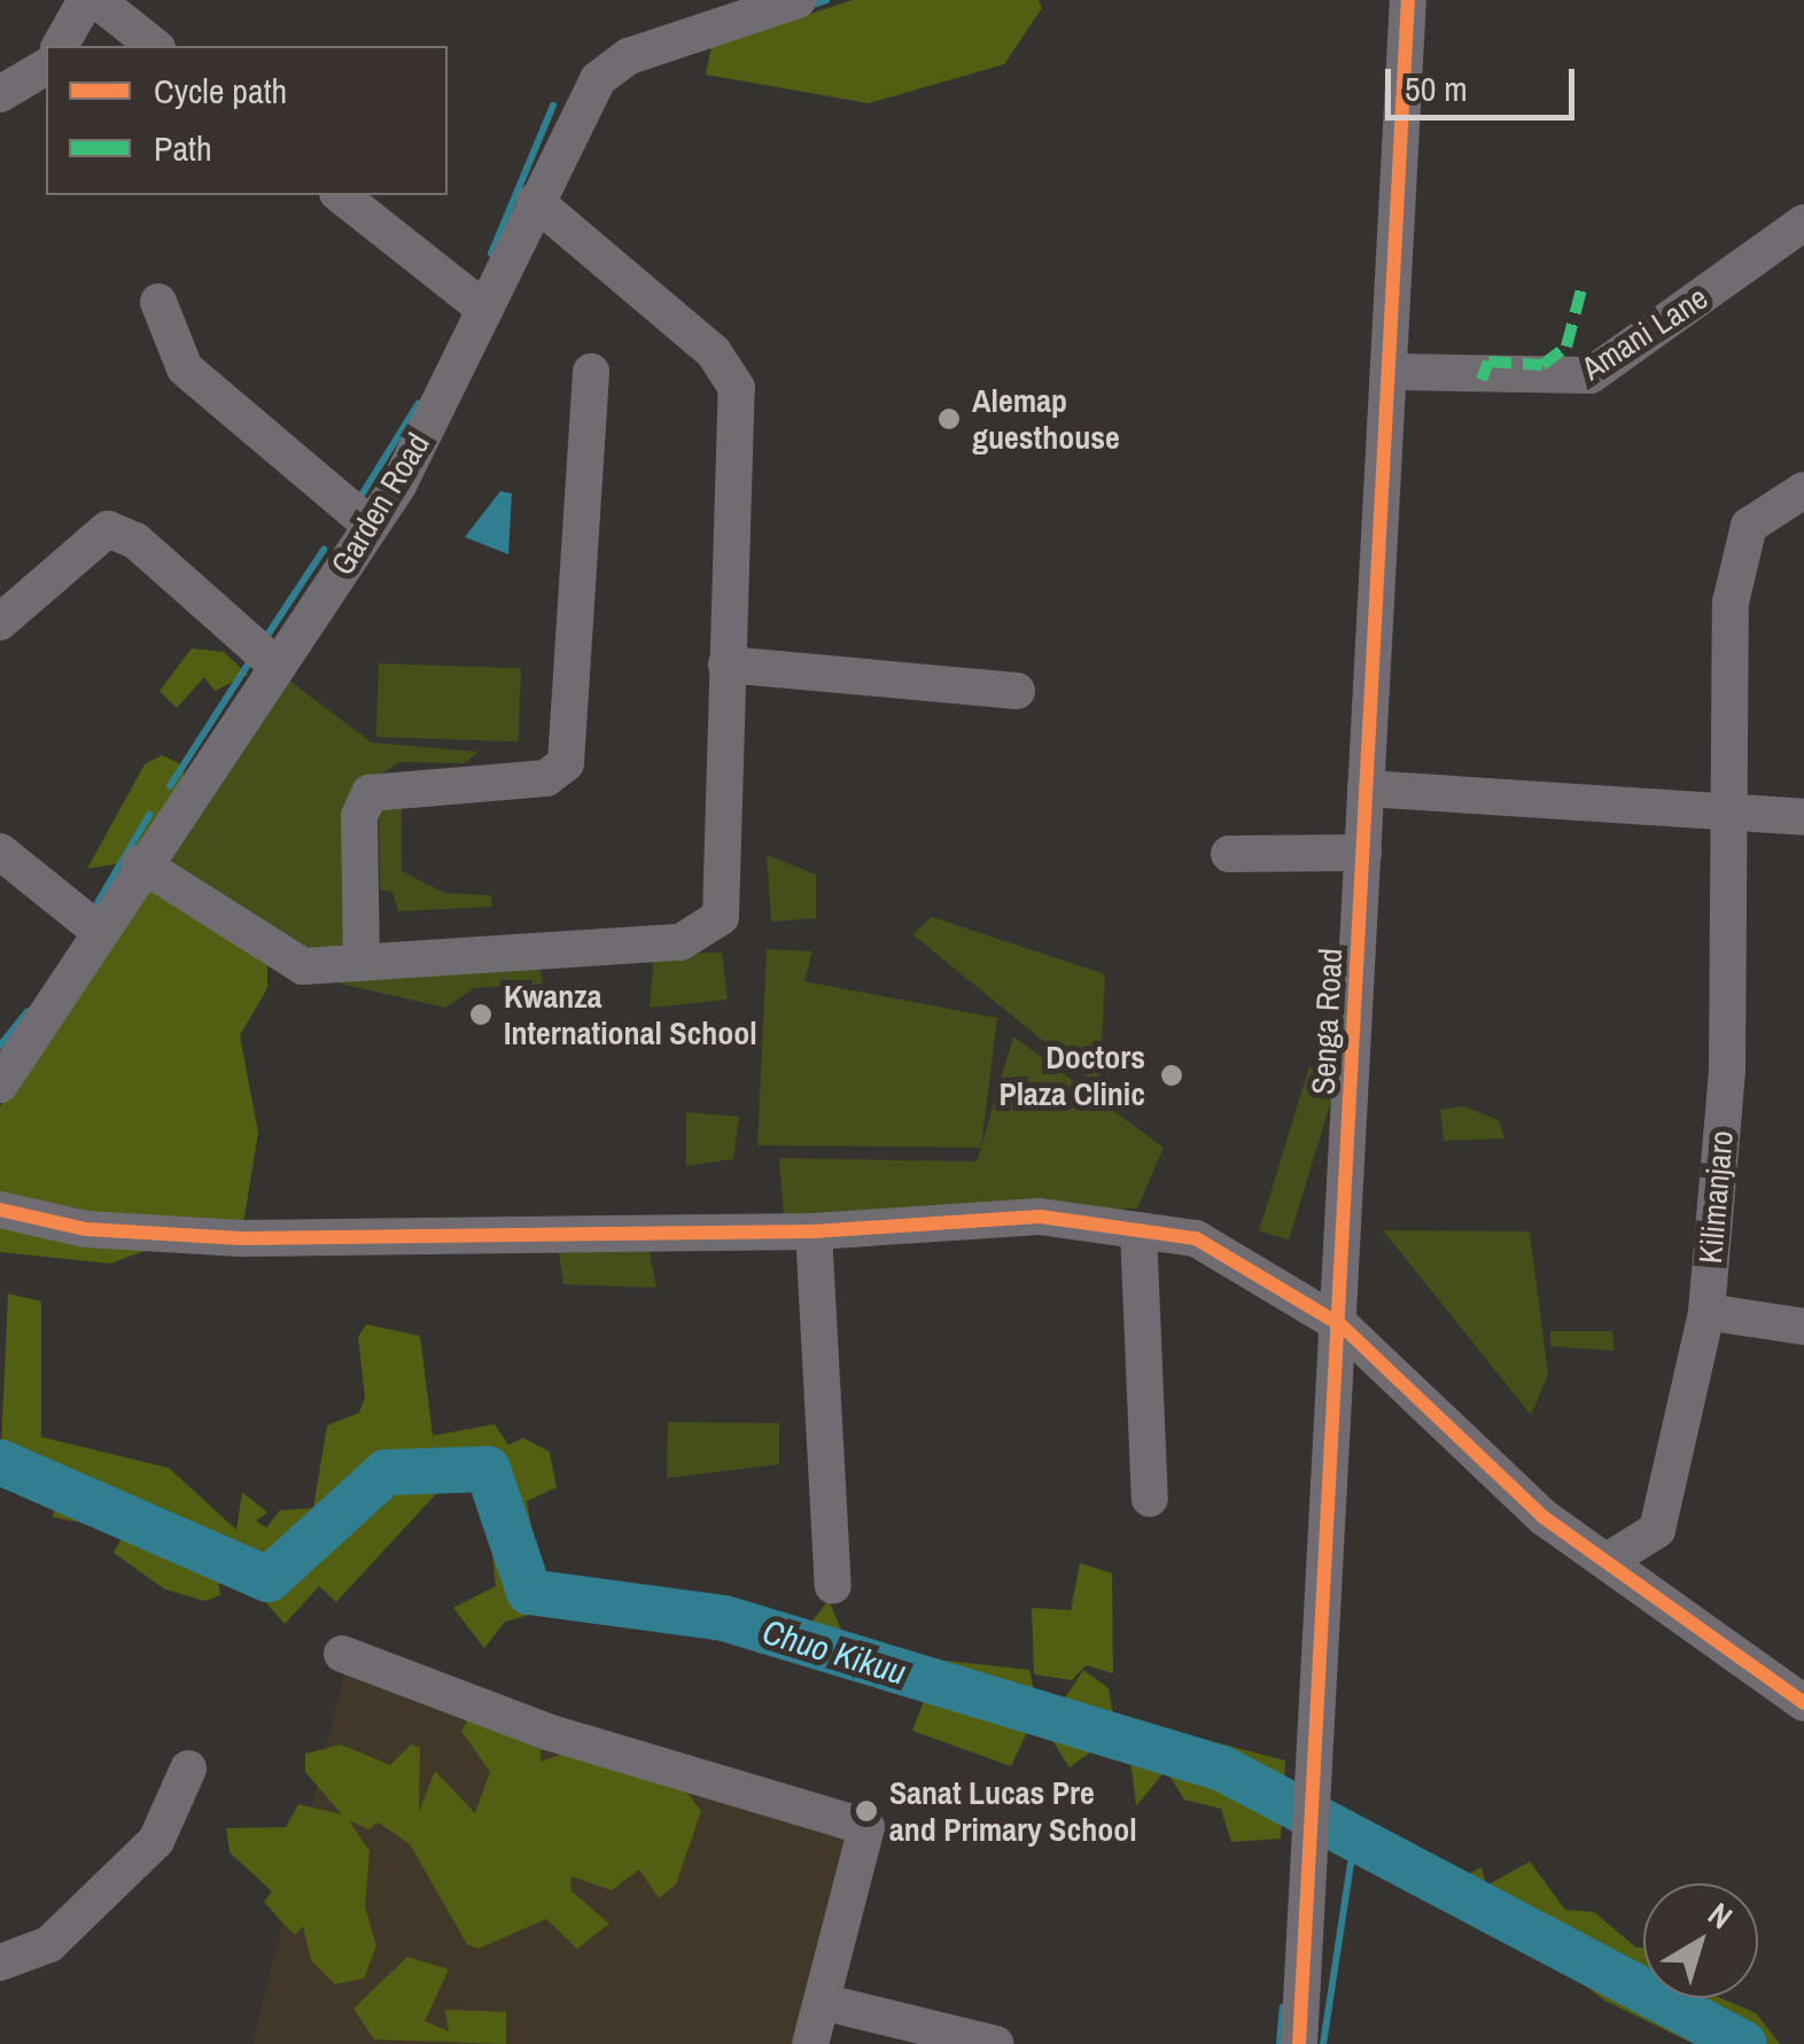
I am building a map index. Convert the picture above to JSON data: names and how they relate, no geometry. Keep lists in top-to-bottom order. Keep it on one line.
{"streets":{"street":["Amani Lane","Garden Road","Senga Road","Kilimanjaro"]},"crossings":[["Amani Lane","Senga Road"]],"water":["Chuo Kikuu"],"places":["Alemap guesthouse","Kwanza International School","Doctors Plaza Clinic","Sanat Lucas Pre and Primary School"],"legend":["Cycle path","Path"],"scale_bar":"50 m","north":"top right"}
